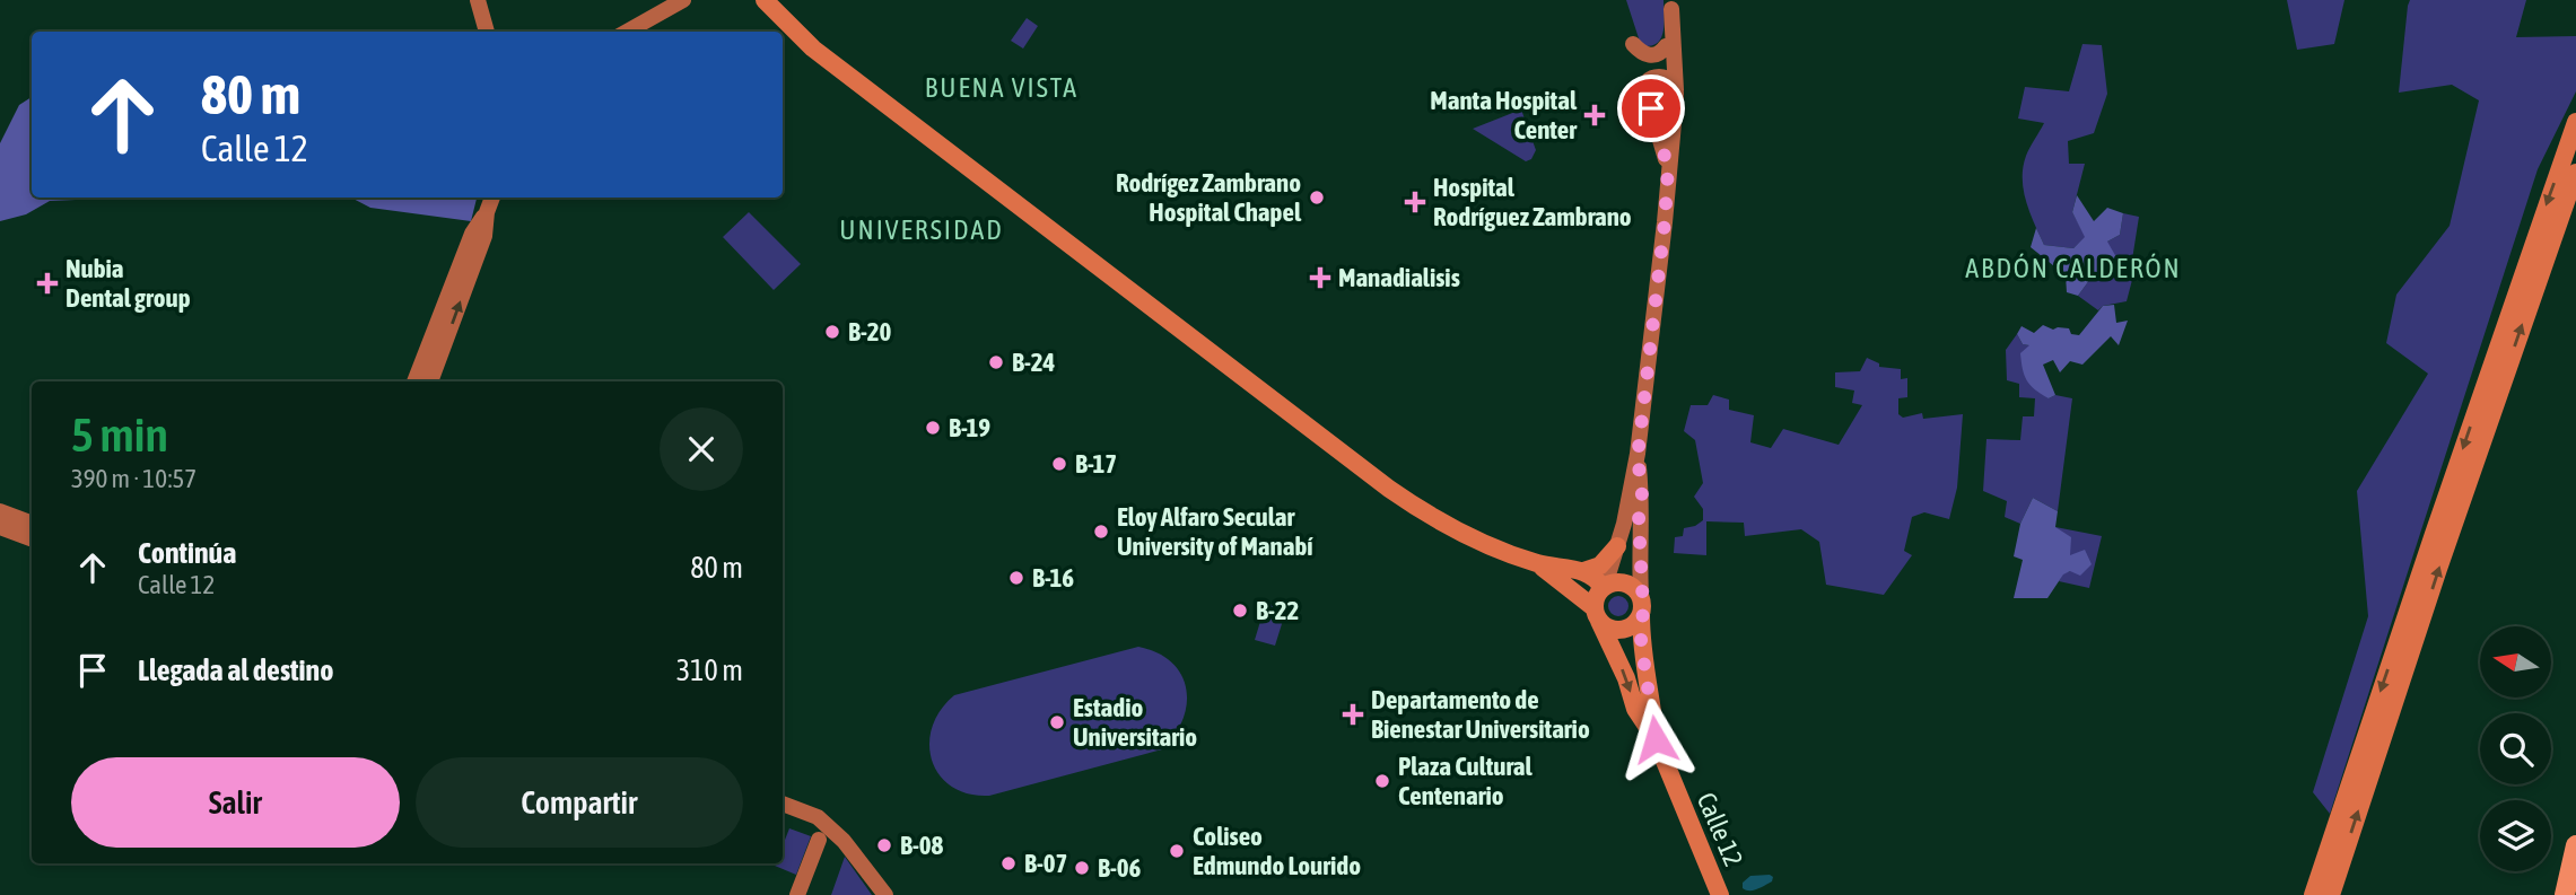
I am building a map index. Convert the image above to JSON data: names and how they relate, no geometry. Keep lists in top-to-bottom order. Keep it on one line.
{"streets":{"main road":["Calle 12"]},"districts":["BUENA VISTA","UNIVERSIDAD","ABDÓN CALDERÓN"],"places":{"health":["Manta Hospital Center","Hospital Rodríguez Zambrano","Manadialisis","Nubia Dental group","Departamento de Bienestar Universitario"],"other":["Rodrígez Zambrano Hospital Chapel","B-20","B-24","B-19","B-17","Eloy Alfaro Secular University of Manabí","B-16","B-22","Estadio Universitario","Plaza Cultural Centenario","B-08","Coliseo Edmundo Lourido","B-07","B-06"]},"north":"left","page":{"turn":["80 m","Calle 12"],"heading":["5 min","390 m · 10:57"],"list":[{"name":"Continúa","note":"Calle 12","value":"80 m"},{"name":"Llegada al destino","value":"310 m"}],"buttons":["Salir","Compartir"]}}
